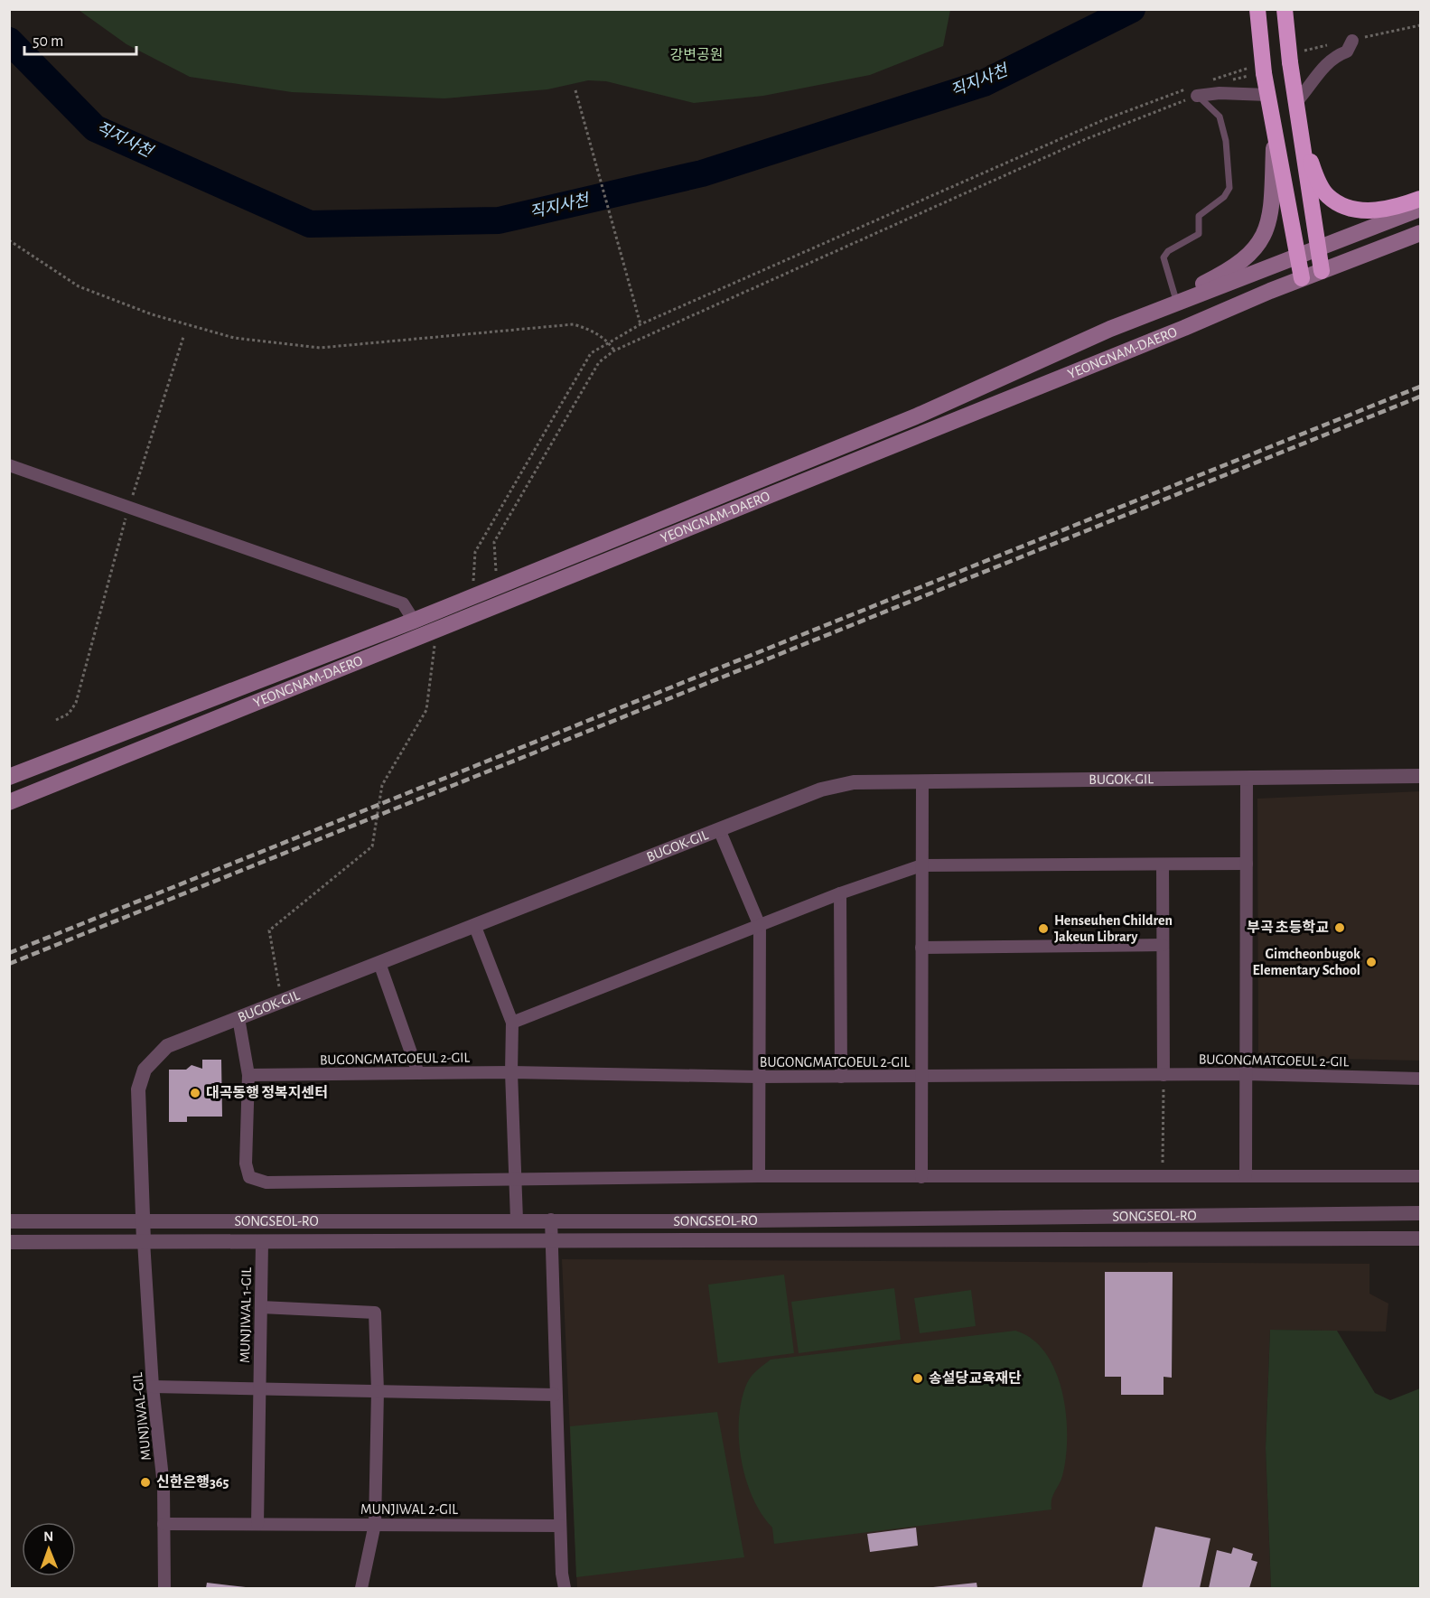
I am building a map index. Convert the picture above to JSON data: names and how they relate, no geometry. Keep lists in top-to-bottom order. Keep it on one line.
{"streets":{"main road":["YEONGNAM-DAERO"],"street":["BUGOK-GIL","BUGONGMATGOEUL 2-GIL","SONGSEOL-RO","MUNJIWAL 1-GIL","MUNJIWAL-GIL","MUNJIWAL 2-GIL"]},"crossings":[["BUGOK-GIL","SONGSEOL-RO"],["BUGOK-GIL","MUNJIWAL-GIL"],["SONGSEOL-RO","MUNJIWAL 1-GIL"],["SONGSEOL-RO","MUNJIWAL-GIL"],["MUNJIWAL-GIL","MUNJIWAL 2-GIL"]],"water":["직지사천"],"parks":["강변공원"],"places":["부곡 초등학교","Henseuhen Children Jakeun Library","Gimcheonbugok Elementary School","대곡동행 정복지센터","송설당교육재단","신한은행365"],"scale_bar":"50 m","north":"top"}
